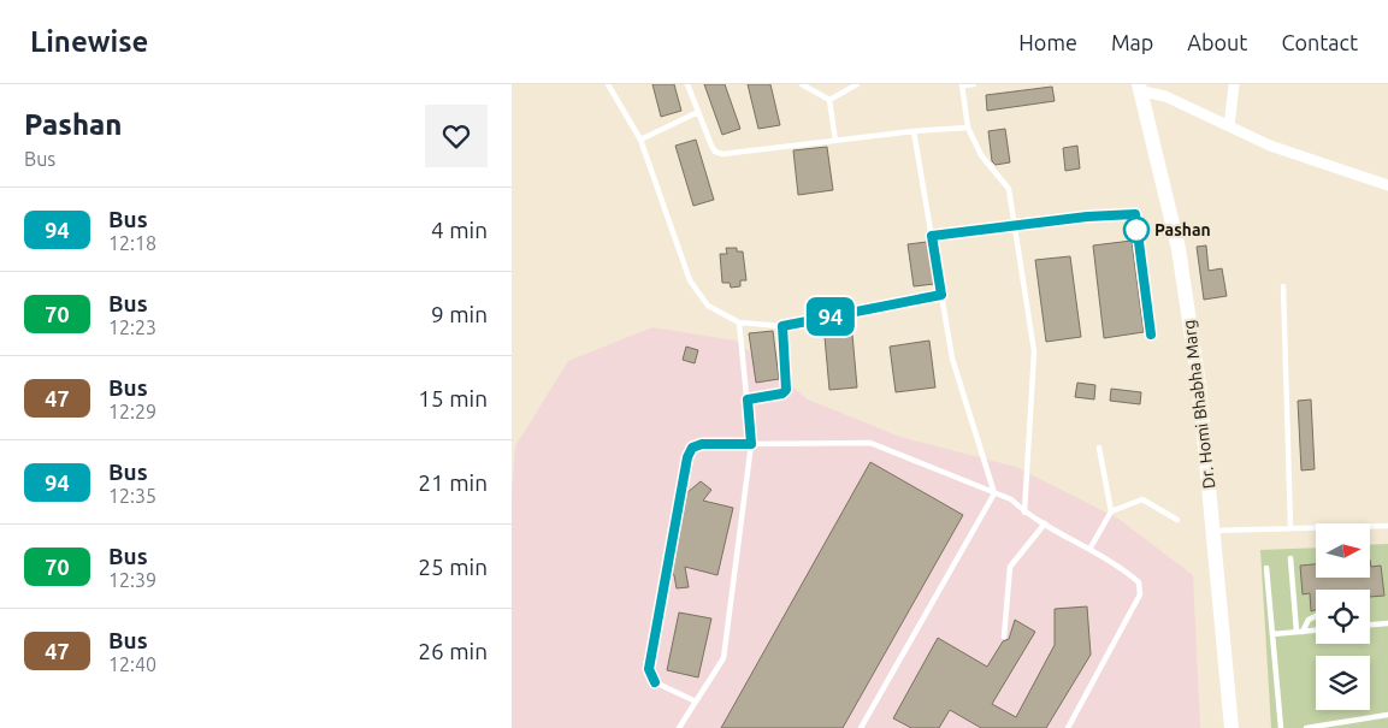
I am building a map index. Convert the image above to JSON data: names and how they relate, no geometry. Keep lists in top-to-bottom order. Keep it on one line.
{"streets":{"main road":["Dr. Homi Bhabha Marg"]},"places":["Pashan"],"lines":["bus line 94"],"north":"right","page":{"header":"Linewise","nav":["Home","Map","About","Contact"],"heading":["Pashan","Bus"],"on_map":"94","list":[{"mark":"94","name":"Bus","note":"12:18","value":"4 min"},{"mark":"70","name":"Bus","note":"12:23","value":"9 min"},{"mark":"47","name":"Bus","note":"12:29","value":"15 min"},{"mark":"94","name":"Bus","note":"12:35","value":"21 min"},{"mark":"70","name":"Bus","note":"12:39","value":"25 min"},{"mark":"47","name":"Bus","note":"12:40","value":"26 min"}]}}
